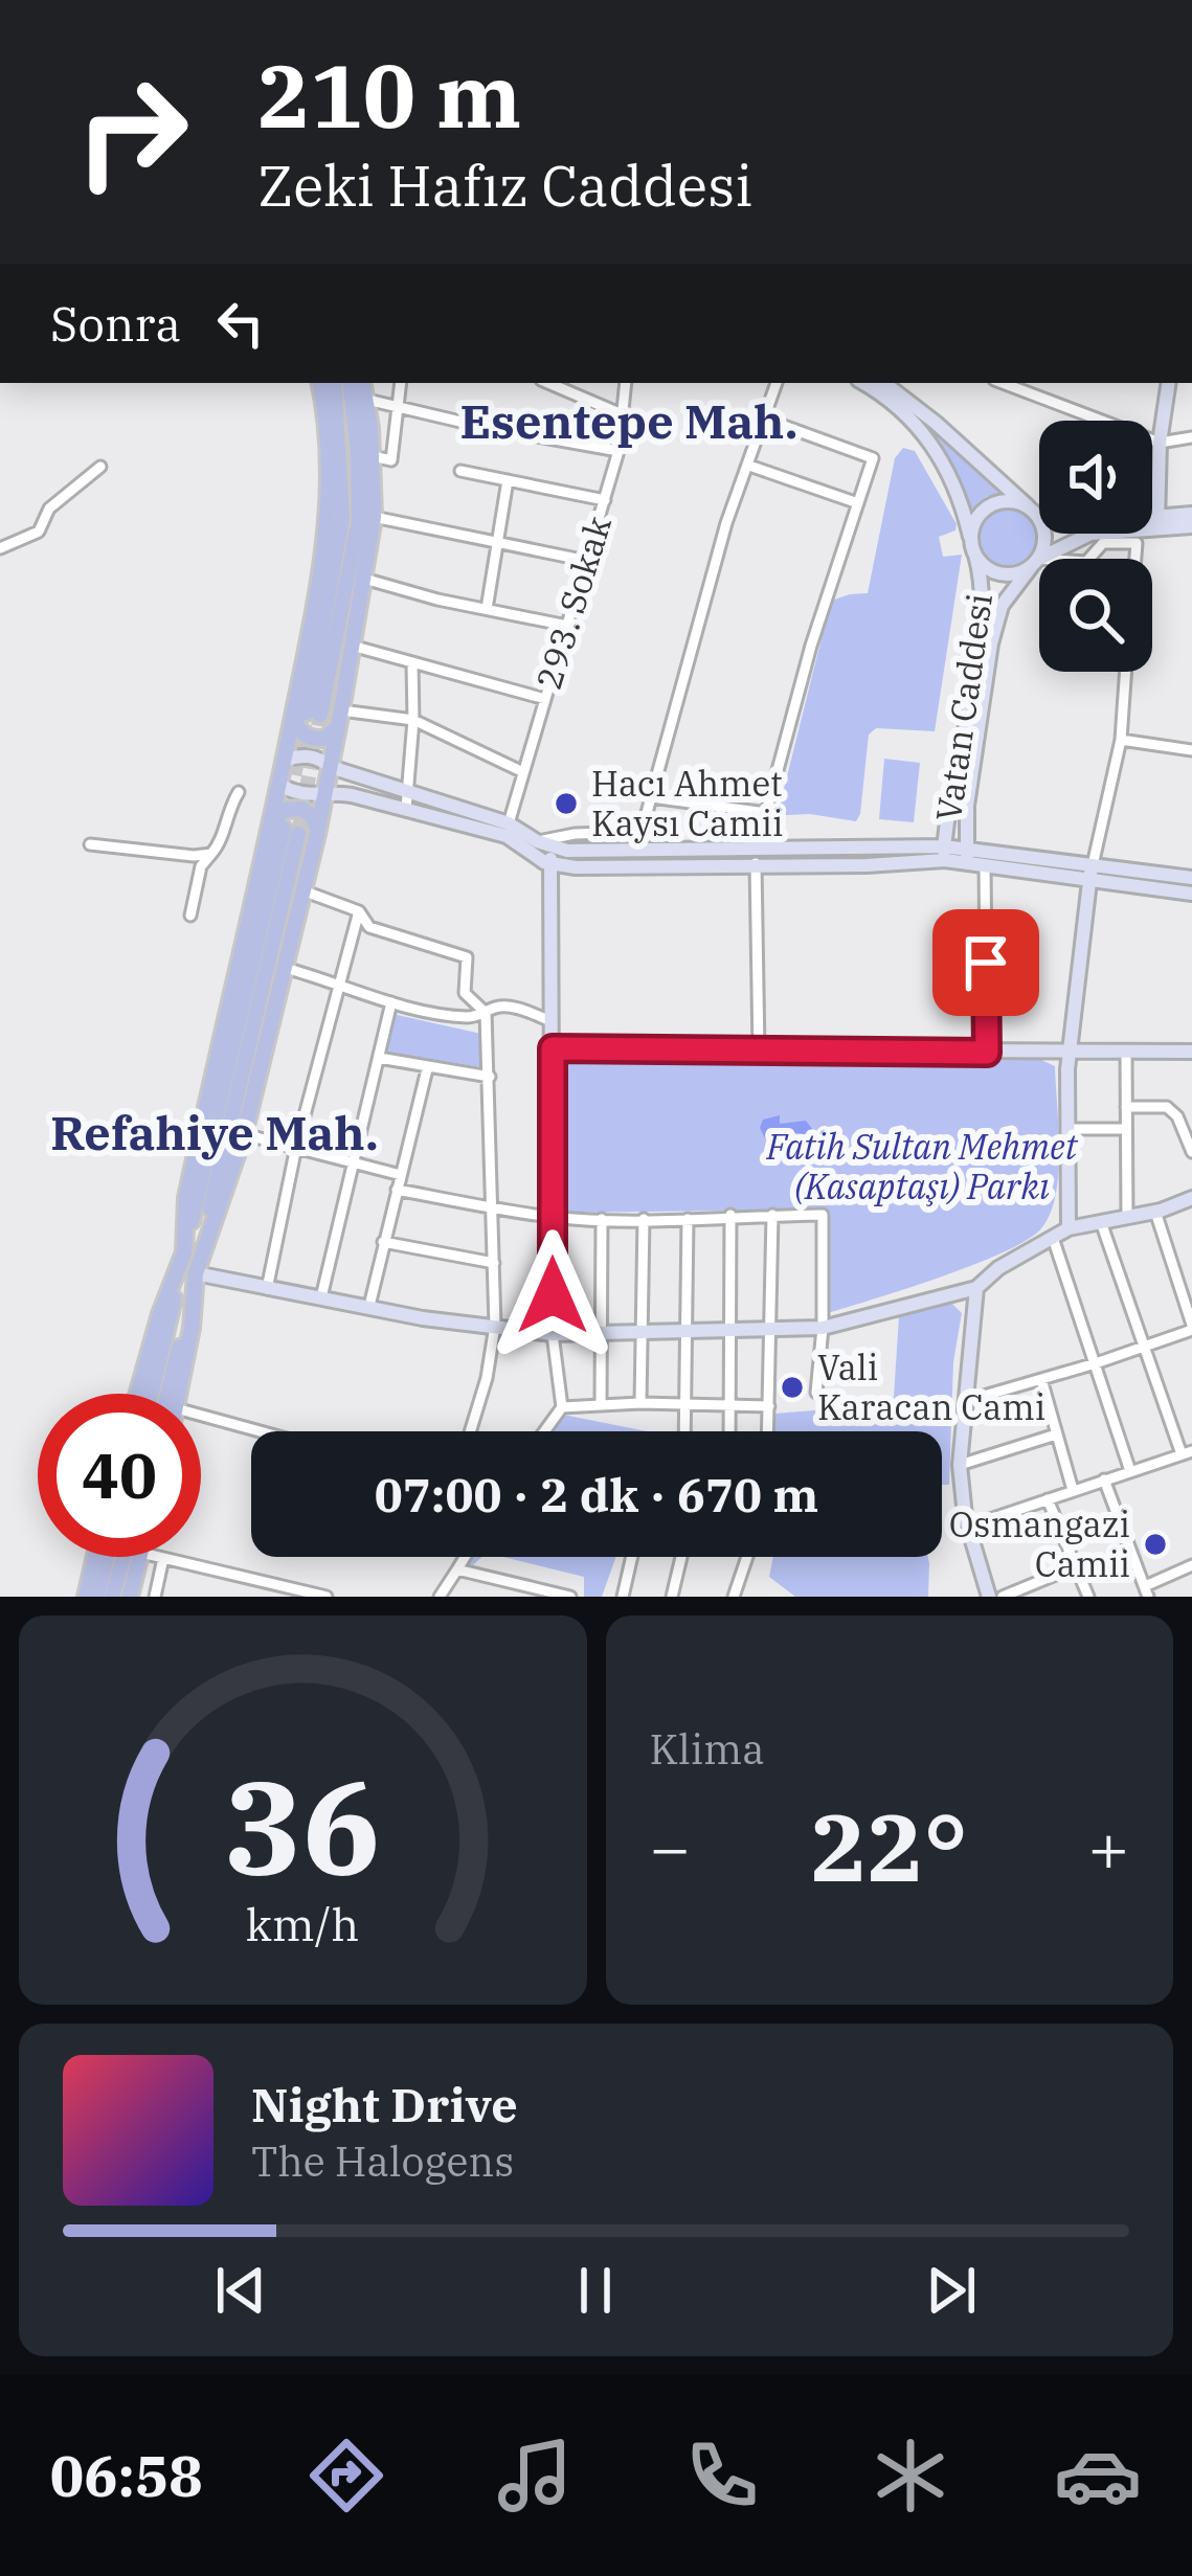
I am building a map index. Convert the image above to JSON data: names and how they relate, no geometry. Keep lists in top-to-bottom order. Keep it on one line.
{"streets":{"main road":["Vatan Caddesi"],"street":["293. Sokak"]},"districts":["Esentepe Mah.","Refahiye Mah."],"parks":["Fatih Sultan Mehmet (Kasaptaşı) Parkı"],"places":["Hacı Ahmet Kaysı Camii","Vali Karacan Cami","Osmangazi Camii"],"page":{"turn":["210 m","Zeki Hafız Caddesi"],"then":"Sonra","limit":"40","trip":"07:00 · 2 dk · 670 m","tile":"Klima","heat":["−","22°","+"],"song":["Night Drive","The Halogens"],"tabs":"06:58","gauge":["36","km/h"]}}
